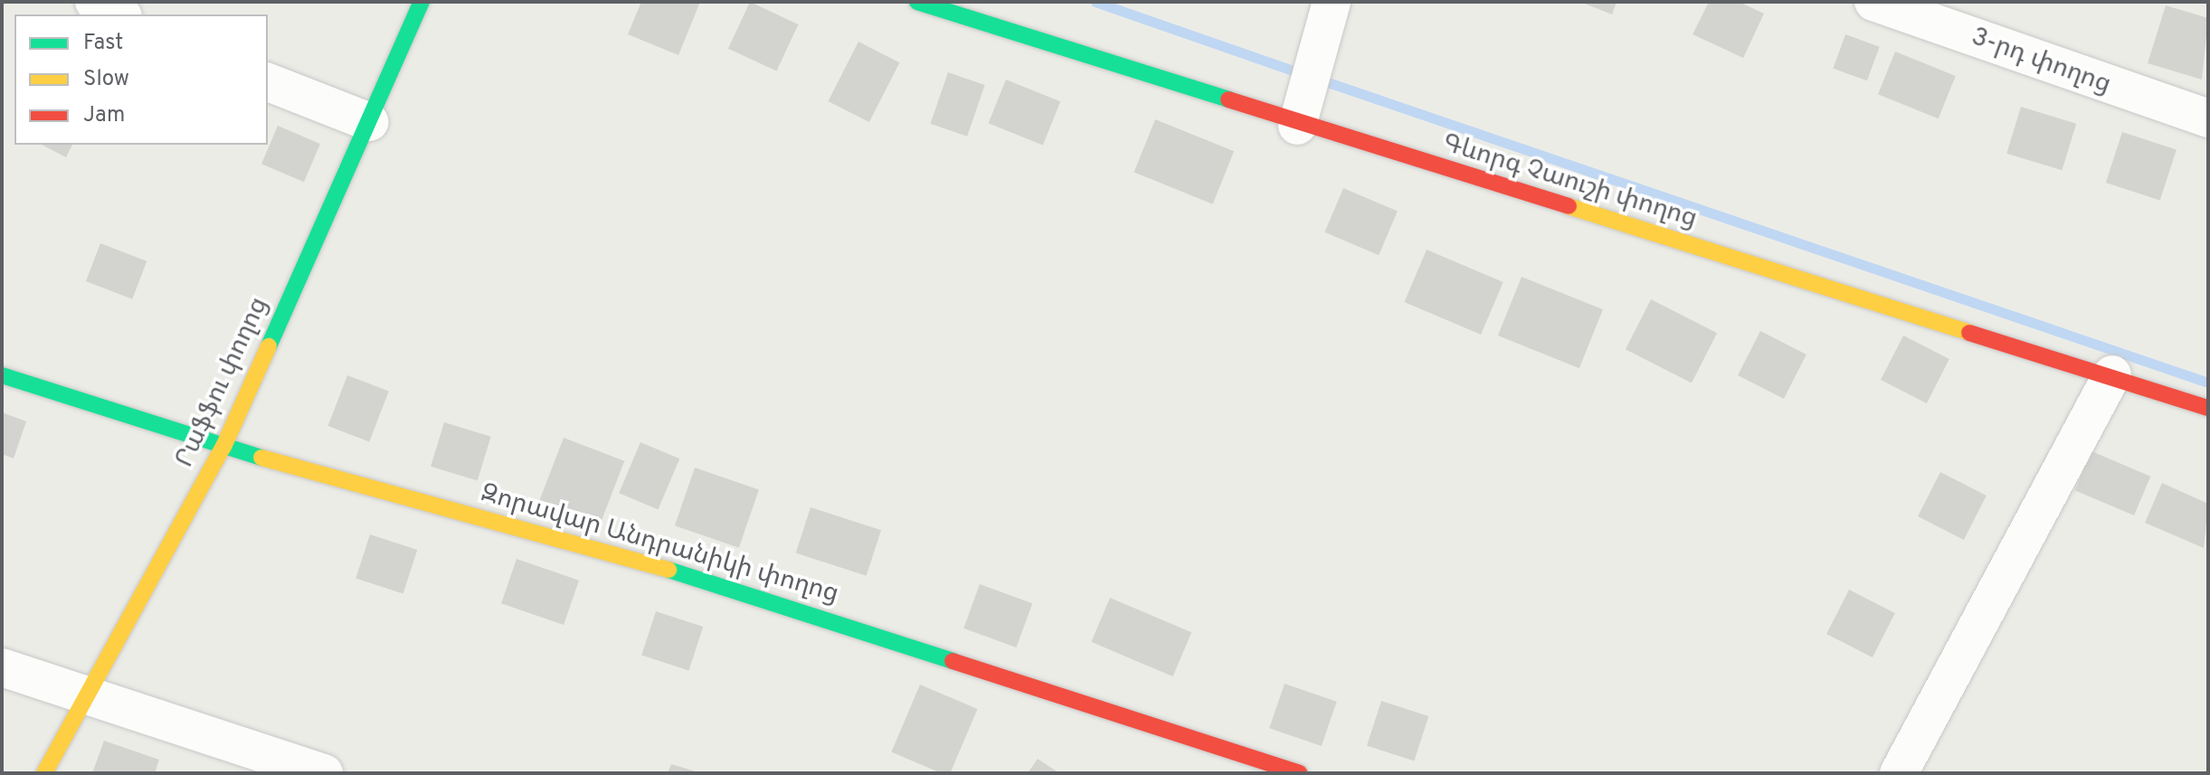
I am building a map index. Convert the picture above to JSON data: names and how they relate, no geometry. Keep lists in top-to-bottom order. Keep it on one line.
{"streets":{"street":["3-րդ փողոց","Գևորգ Չաուշի փողոց","Րաֆֆու փողոց","Զորավար Անդրանիկի փողոց"]},"crossings":[["Րաֆֆու փողոց","Զորավար Անդրանիկի փողոց"]],"legend":["Fast","Slow","Jam"]}
